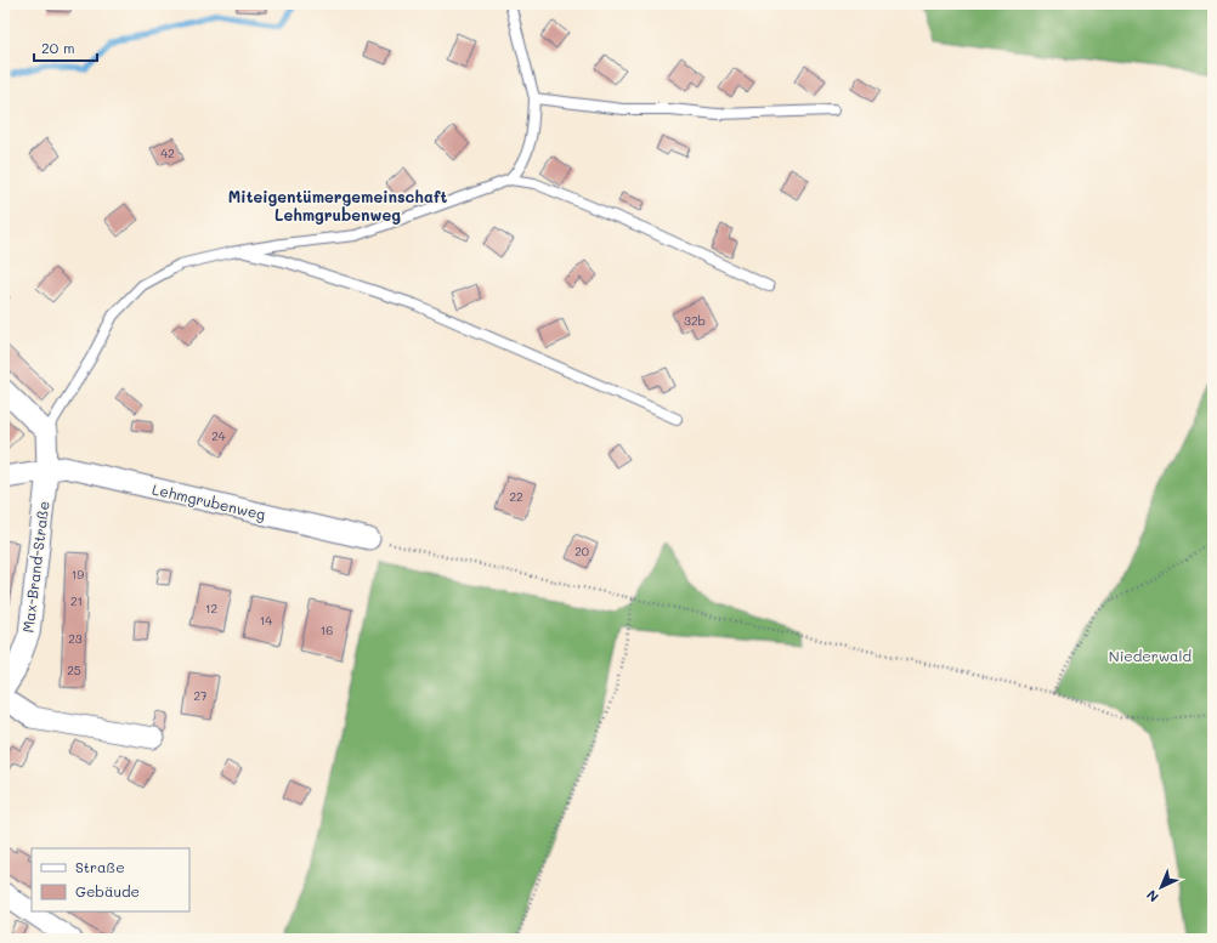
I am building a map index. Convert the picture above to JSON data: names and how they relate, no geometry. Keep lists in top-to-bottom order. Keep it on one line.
{"streets":{"street":["Lehmgrubenweg","Max-Brand-Straße"]},"crossings":[["Lehmgrubenweg","Max-Brand-Straße"]],"districts":["Miteigentümergemeinschaft Lehmgrubenweg"],"parks":["Niederwald"],"house_numbers":["42","32b","24","22","20","19","21","12","14","16","23","25","27"],"legend":["Straße","Gebäude"],"scale_bar":"20 m","north":"bottom left"}
